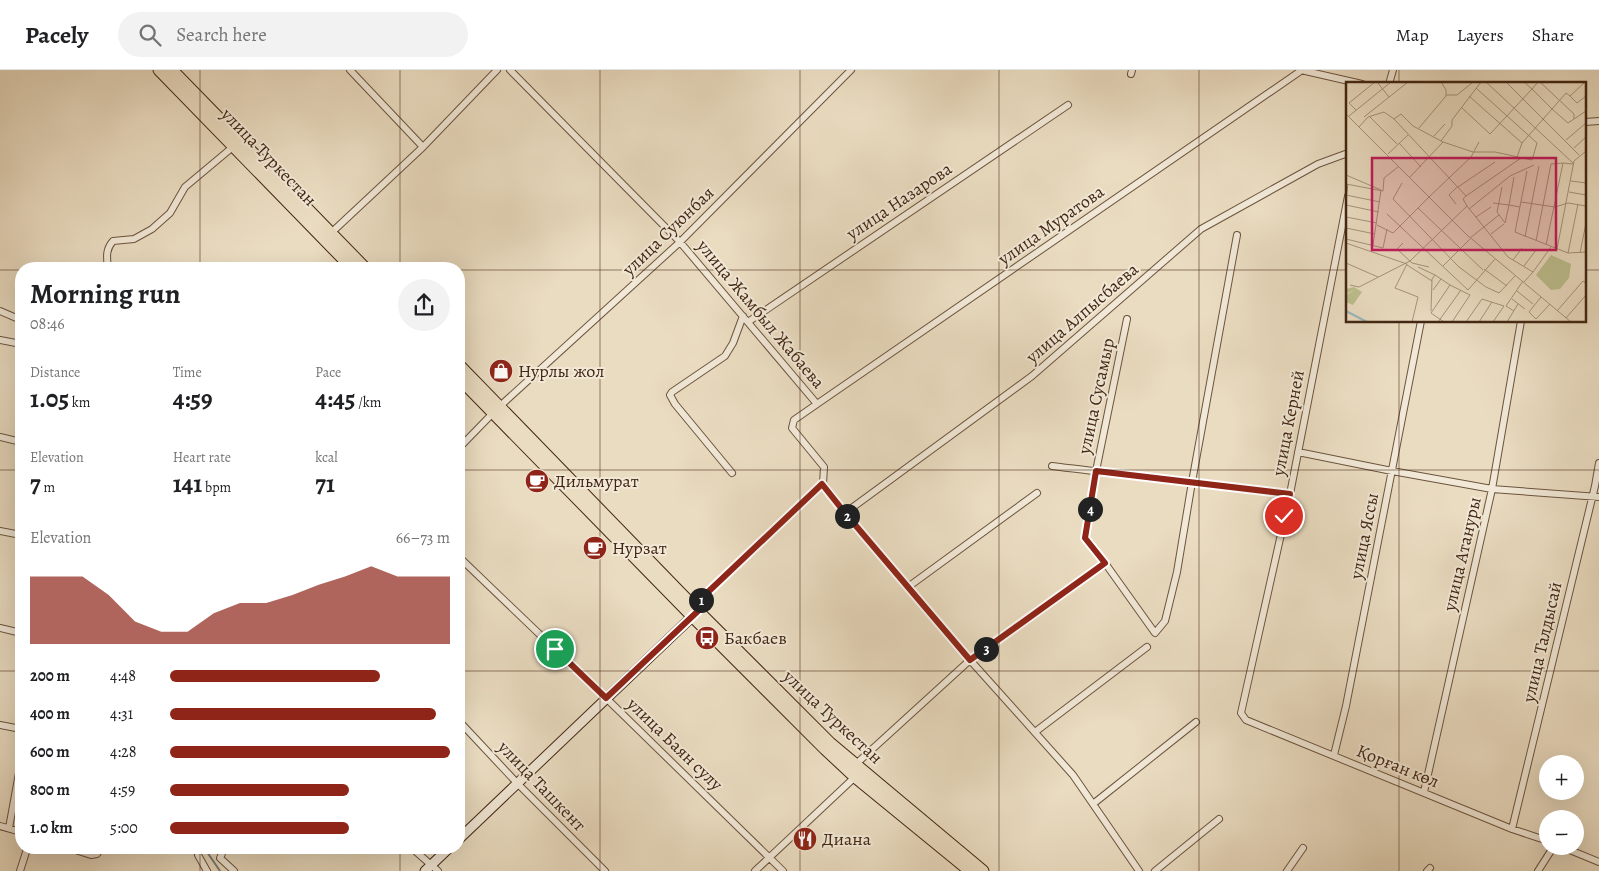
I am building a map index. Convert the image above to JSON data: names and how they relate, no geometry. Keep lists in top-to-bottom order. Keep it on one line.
{"streets":{"highway":["улица Туркестан"],"street":["улица Назарова","улица Муратова","улица Суюнбая","улица Алпысбаева","улица Жамбыл Жабаева","улица Сусамыр","улица Керней","улица Яссы","улица Атануры","улица Талдысай","улица Баян сулу","Қорған көл","улица Ташкент"]},"crossings":[["улица Туркестан","улица Суюнбая"],["улица Назарова","улица Жамбыл Жабаева"],["улица Муратова","улица Жамбыл Жабаева"],["улица Суюнбая","улица Жамбыл Жабаева"],["улица Керней","Қорған көл"],["улица Яссы","Қорған көл"],["улица Атануры","Қорған көл"],["улица Талдысай","Қорған көл"]],"places":{"shop":["Нурлы жол"],"cafe":["Дильмурат","Нурзат"],"bus stop":["Бакбаев"],"restaurant":["Диана"]},"page":{"header":"Pacely","search":"Search here","nav":["Map","Layers","Share"],"heading":["Morning run","08:46"],"stats":[["Distance","1.05 km"],["Time","4:59"],["Pace","4:45 /km"],["Elevation","7 m"],["Heart rate","141 bpm"],["kcal","71"]],"pins":["4","2","1","3"],"chart":["Elevation","66–73 m"],"list":[{"name":"200 m","note":"4:48"},{"name":"400 m","note":"4:31"},{"name":"600 m","note":"4:28"},{"name":"800 m","note":"4:59"},{"name":"1.0 km","note":"5:00"}],"map_buttons":["+","−"]}}
